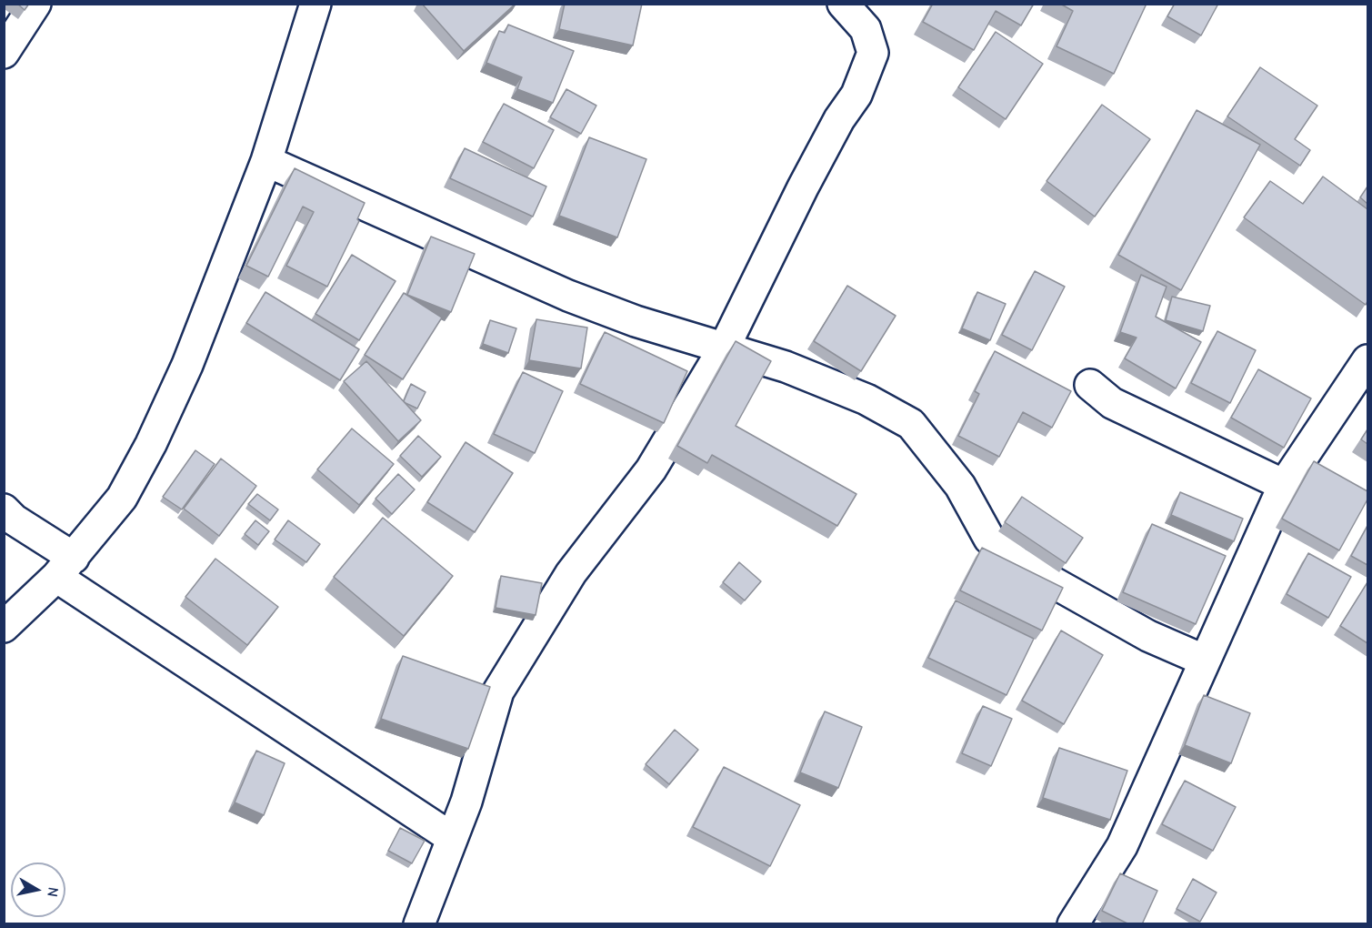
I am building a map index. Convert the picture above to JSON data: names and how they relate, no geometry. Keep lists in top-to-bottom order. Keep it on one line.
{"north":"right"}
